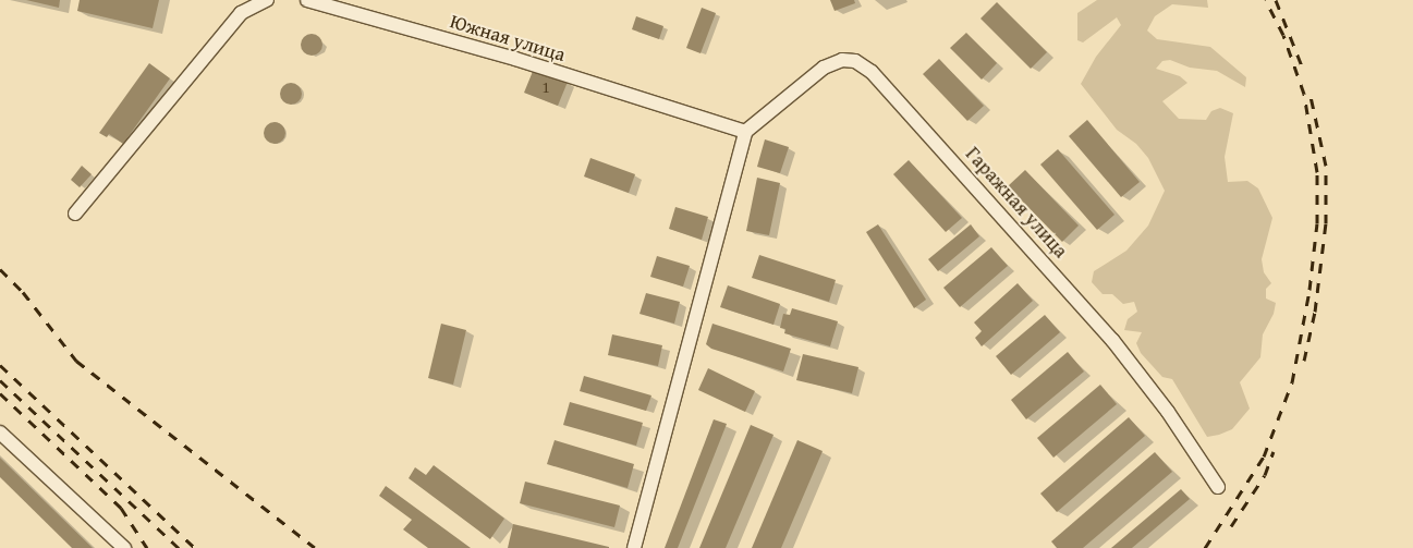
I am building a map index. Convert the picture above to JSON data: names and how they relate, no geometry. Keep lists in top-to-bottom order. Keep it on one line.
{"streets":{"street":["Южная улица","Гаражная улица"]},"crossings":[["Южная улица","Гаражная улица"]],"house_numbers":["1"]}
